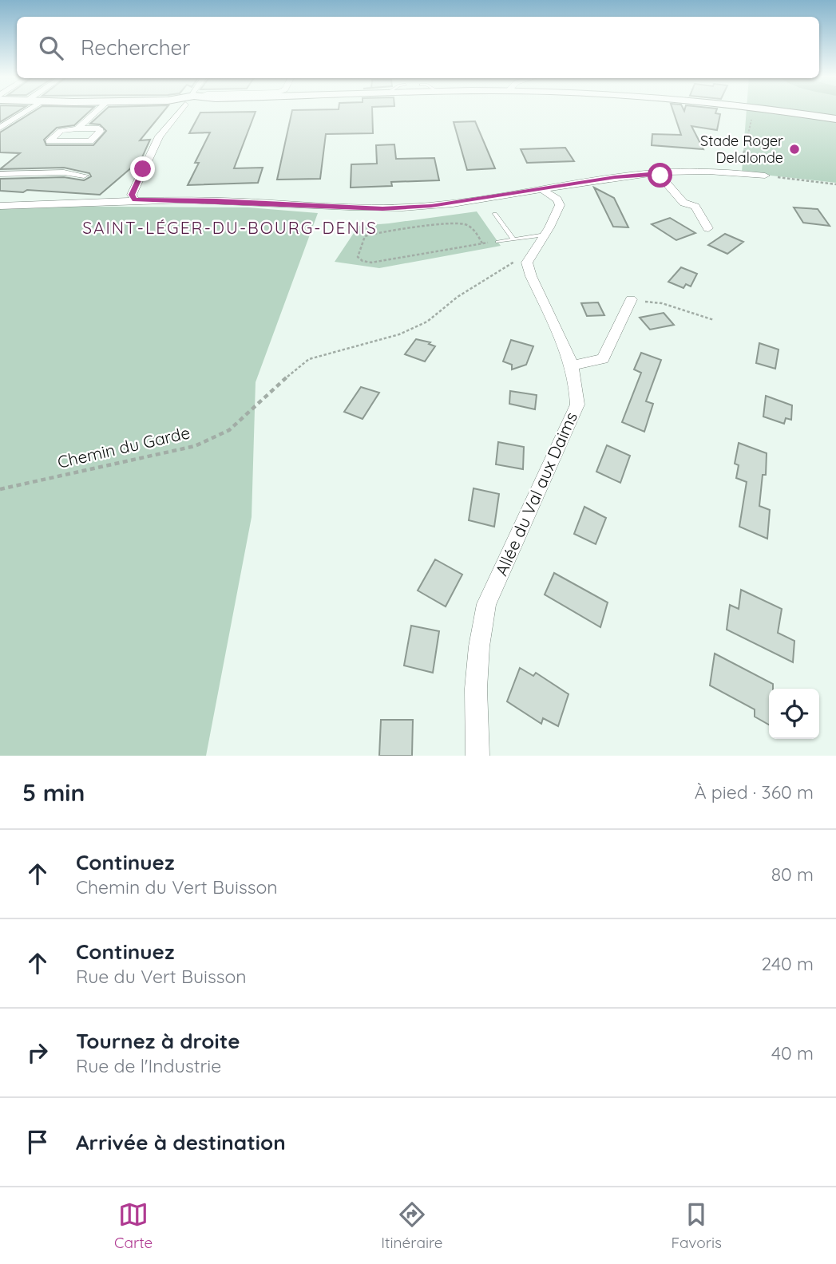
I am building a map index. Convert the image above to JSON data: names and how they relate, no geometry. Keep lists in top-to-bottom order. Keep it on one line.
{"streets":{"street":["Allée du Val aux Daims"],"path":["Chemin du Garde"]},"crossings":[["Chemin du Garde","Allée du Val aux Daims"]],"districts":["SAINT-LÉGER-DU-BOURG-DENIS"],"places":["Stade Roger Delalonde"],"page":{"search":"Rechercher","heading":["5 min","À pied · 360 m"],"list":[["Continuez","Chemin du Vert Buisson","80 m"],["Continuez","Rue du Vert Buisson","240 m"],["Tournez à droite","Rue de l'Industrie","40 m"],"Arrivée à destination"],"nav":["Carte","Itinéraire","Favoris"]}}
